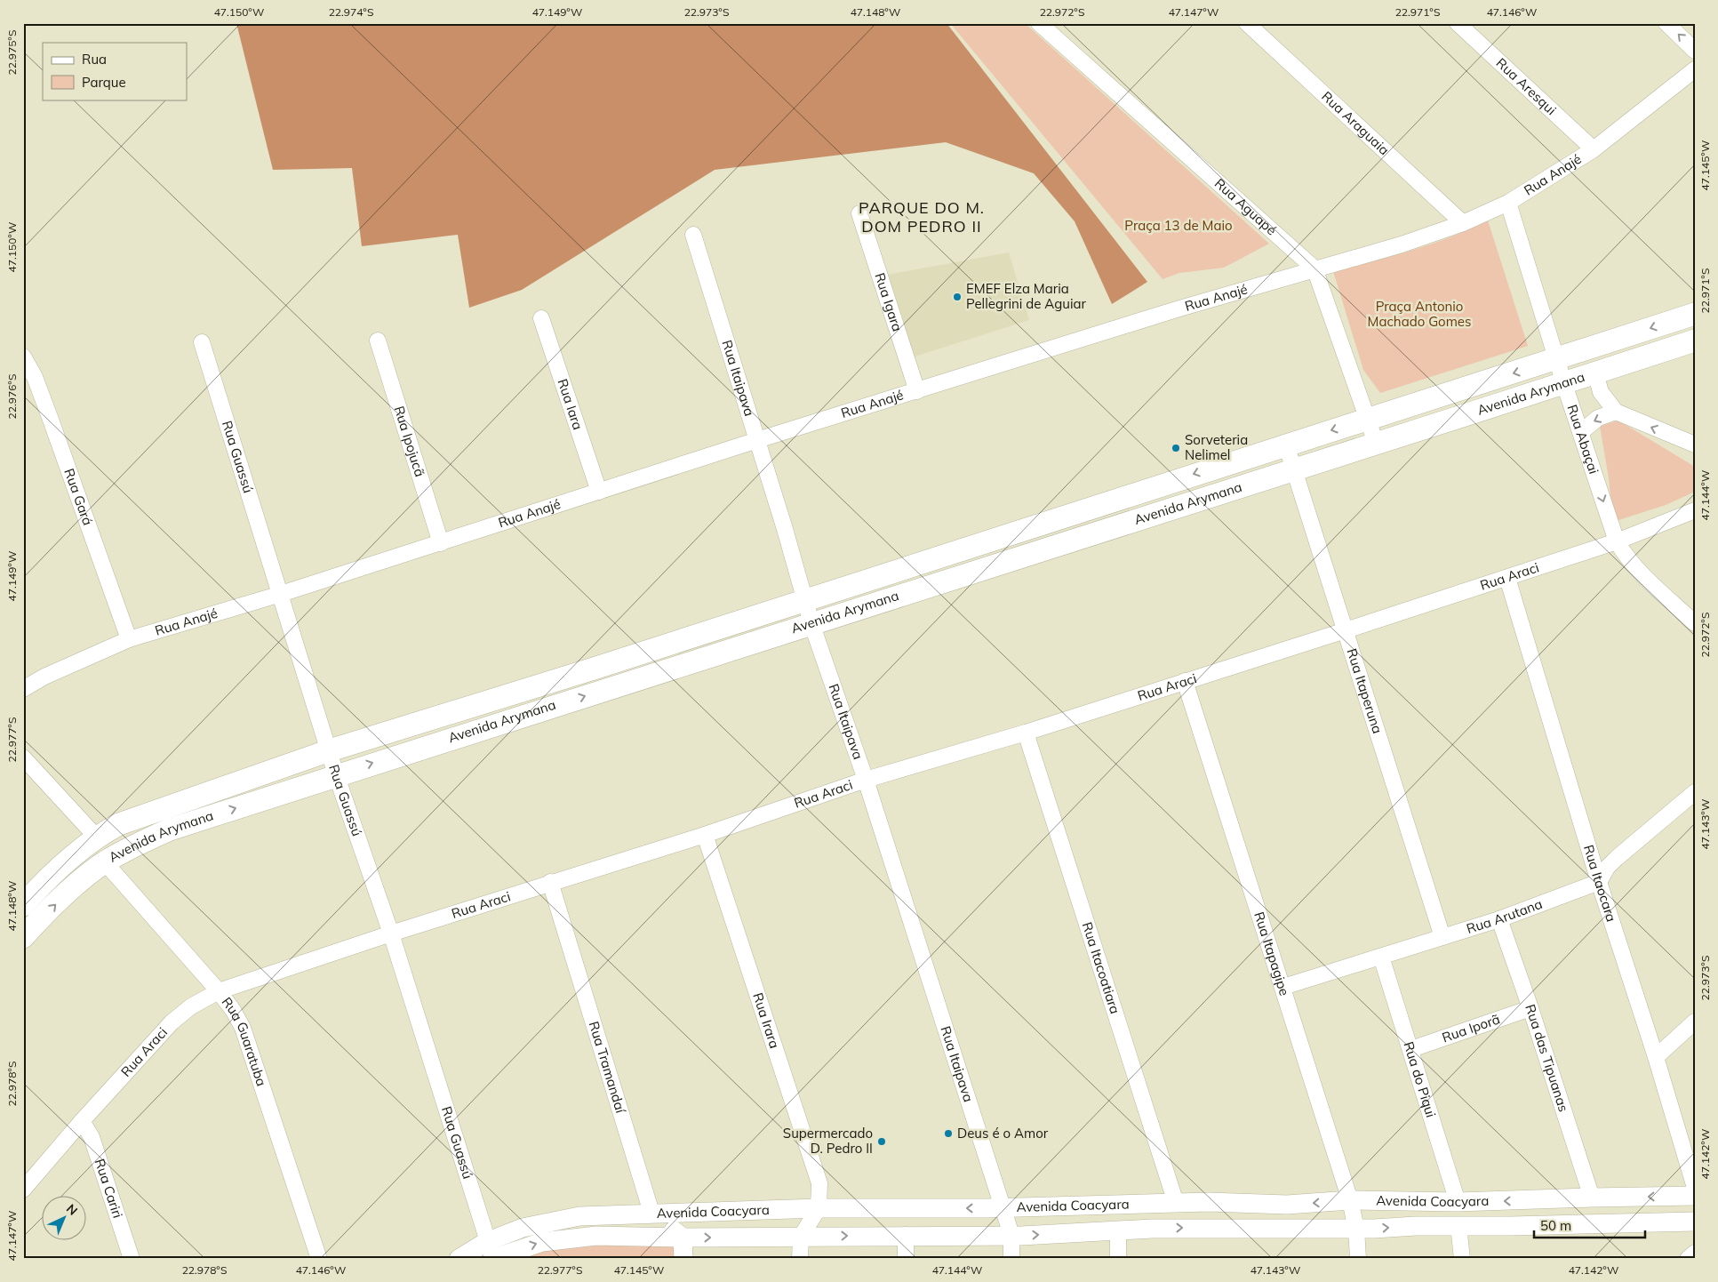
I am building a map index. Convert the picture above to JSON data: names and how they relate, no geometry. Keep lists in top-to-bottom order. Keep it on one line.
{"streets":{"main road":["Avenida Arymana"],"street":["Rua Aresqui","Rua Araguaia","Rua Anajé","Rua Aguapé","Rua Igara","Rua Itaipava","Rua Iara","Rua Abaçai","Rua Ipojucã","Rua Guassú","Rua Gará","Rua Araci","Rua Itaperuna","Rua Itaocara","Rua Arutana","Rua Itapagipe","Rua Itacoatiara","Rua Irara","Rua Iporã","Rua Guaratuba","Rua das Tipuanas","Rua Tramandaí","Rua do Piqui","Rua Cariri","Avenida Coacyara"]},"crossings":[["Rua Aresqui","Rua Anajé"],["Rua Araguaia","Rua Anajé"],["Rua Anajé","Rua Aguapé"],["Rua Anajé","Rua Igara"],["Rua Anajé","Rua Itaipava"],["Rua Anajé","Rua Iara"],["Rua Anajé","Rua Abaçai"],["Rua Anajé","Rua Ipojucã"],["Rua Anajé","Rua Guassú"],["Rua Anajé","Rua Gará"],["Rua Aguapé","Avenida Arymana"],["Rua Itaipava","Avenida Arymana"],["Rua Itaipava","Rua Araci"],["Rua Itaipava","Avenida Coacyara"],["Avenida Arymana","Rua Abaçai"],["Avenida Arymana","Rua Guassú"],["Avenida Arymana","Rua Itaperuna"],["Avenida Arymana","Rua Guaratuba"],["Rua Abaçai","Rua Araci"],["Rua Guassú","Rua Araci"],["Rua Guassú","Avenida Coacyara"],["Rua Araci","Rua Itaperuna"],["Rua Araci","Rua Itaocara"],["Rua Araci","Rua Itapagipe"],["Rua Araci","Rua Itacoatiara"],["Rua Araci","Rua Irara"],["Rua Araci","Rua Guaratuba"],["Rua Araci","Rua Tramandaí"],["Rua Araci","Rua Cariri"],["Rua Itaperuna","Rua Arutana"],["Rua Itaocara","Rua Arutana"],["Rua Arutana","Rua Itapagipe"],["Rua Arutana","Rua das Tipuanas"],["Rua Arutana","Rua do Piqui"],["Rua Itapagipe","Avenida Coacyara"],["Rua Itacoatiara","Avenida Coacyara"],["Rua Irara","Avenida Coacyara"],["Rua Iporã","Rua das Tipuanas"],["Rua Iporã","Rua do Piqui"],["Rua das Tipuanas","Avenida Coacyara"],["Rua Tramandaí","Avenida Coacyara"],["Rua do Piqui","Avenida Coacyara"]],"districts":["PARQUE DO M. DOM PEDRO II"],"parks":["Praça 13 de Maio","Praça Antonio Machado Gomes"],"places":["EMEF Elza Maria Pellegrini de Aguiar","Sorveteria Nelimel","Deus é o Amor","Supermercado D. Pedro II"],"legend":["Rua","Parque"],"scale_bar":"50 m","north":"top right","coordinates":["47.150°W","22.974°S","47.149°W","22.973°S","47.148°W","22.972°S","47.147°W","22.971°S","47.146°W","22.975°S","47.145°W","22.976°S","47.144°W","22.977°S","47.143°W","22.978°S","47.142°W"]}
